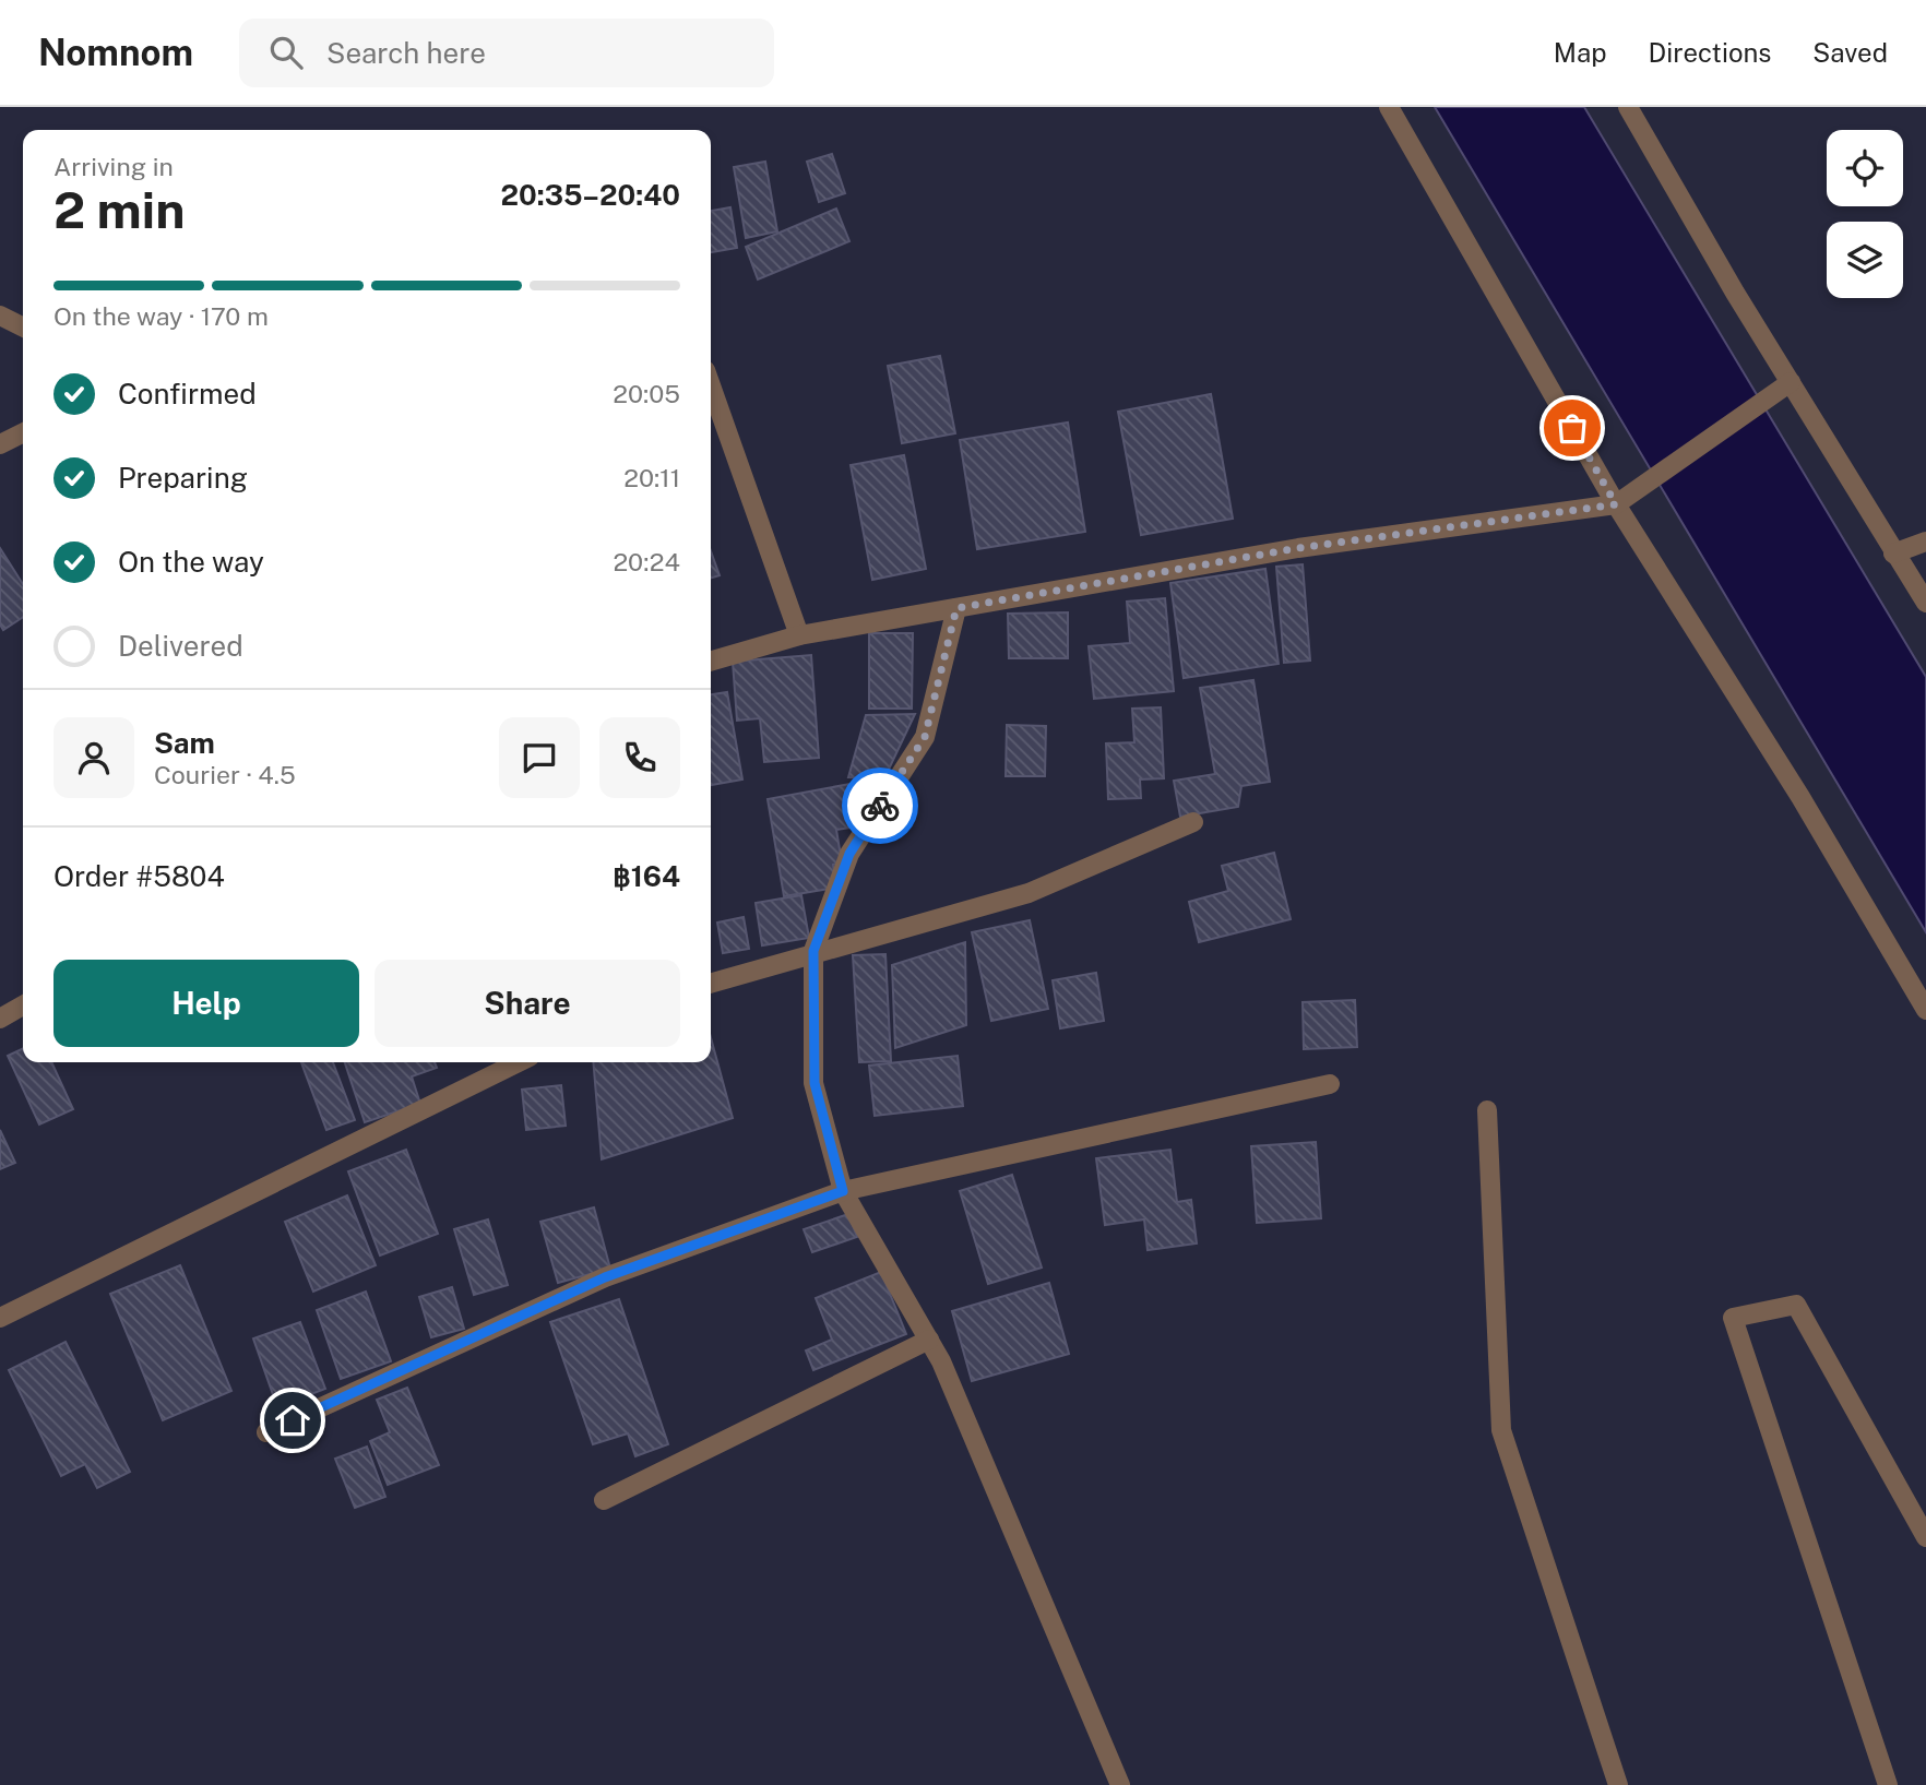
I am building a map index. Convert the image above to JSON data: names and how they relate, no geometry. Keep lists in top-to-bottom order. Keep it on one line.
{"page":{"header":"Nomnom","search":"Search here","nav":["Map","Directions","Saved"],"heading":["2 min","Arriving in","20:35–20:40"],"panel":["Sam","Courier · 4.5","Order #5804","฿164"],"bar":"On the way · 170 m","list":[["Confirmed","20:05"],["Preparing","20:11"],["On the way","20:24"],"Delivered"],"buttons":["Help","Share"]}}
